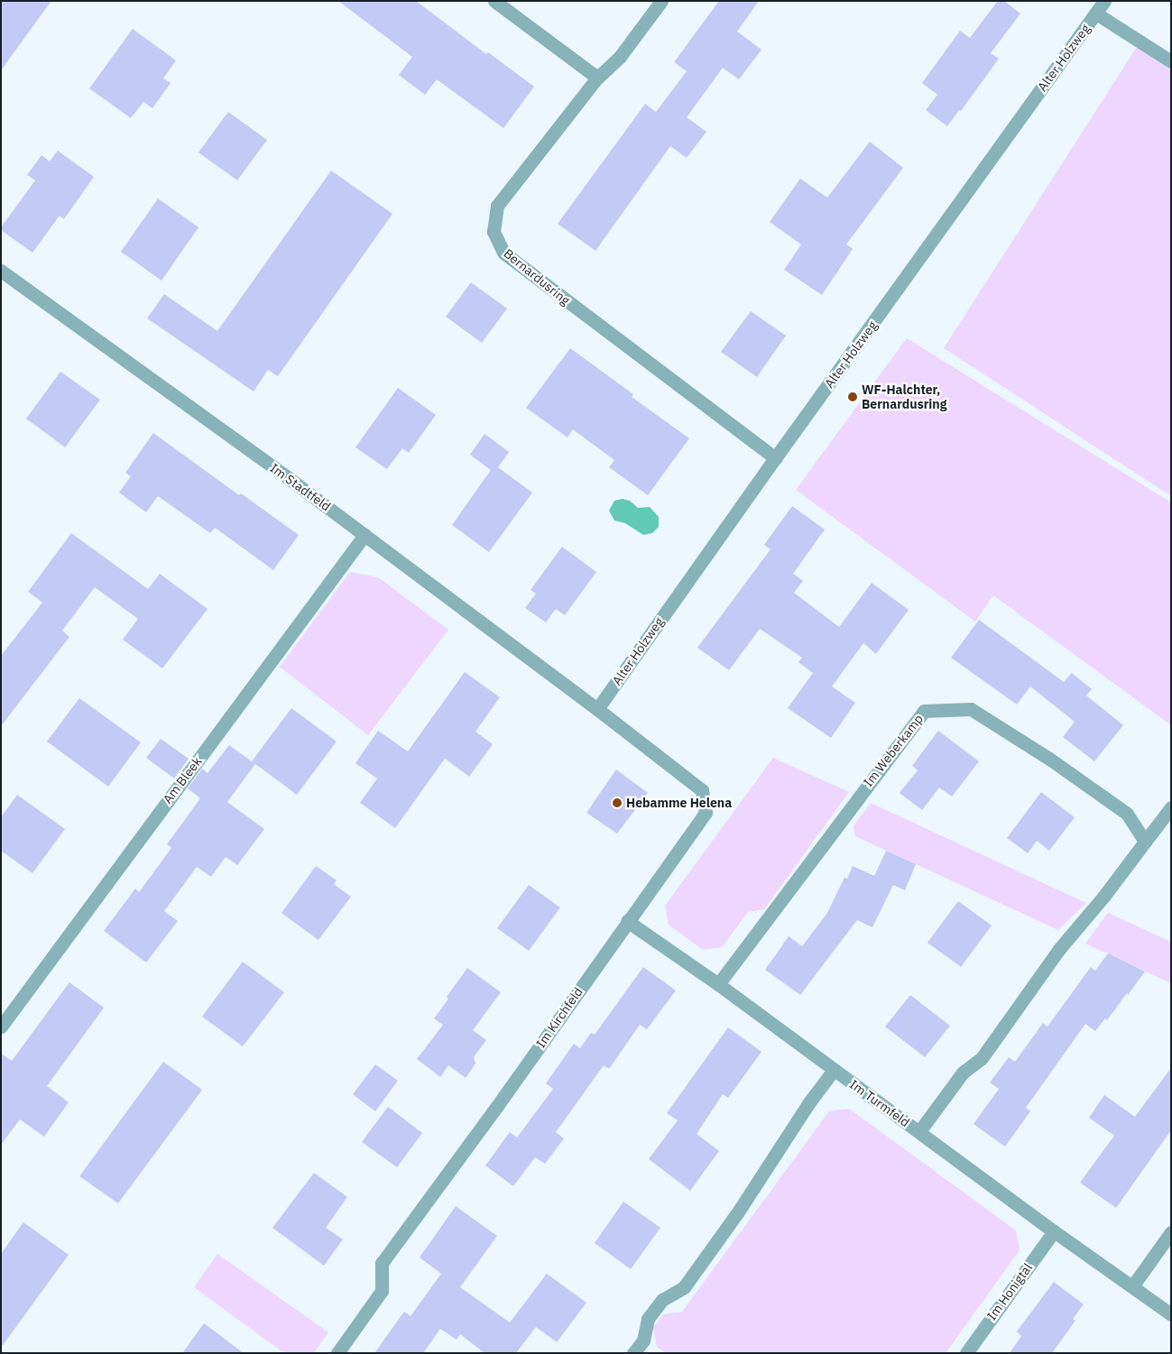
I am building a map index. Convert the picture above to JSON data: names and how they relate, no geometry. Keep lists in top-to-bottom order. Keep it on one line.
{"streets":{"street":["Alter Holzweg","Bernardusring","Im Stadtfeld","Im Weberkamp","Am Bleek","Im Kirchfeld","Im Turmfeld","Im Honigtal"]},"crossings":[["Alter Holzweg","Bernardusring"],["Alter Holzweg","Im Stadtfeld"],["Alter Holzweg","Im Kirchfeld"],["Im Stadtfeld","Am Bleek"],["Im Stadtfeld","Im Kirchfeld"],["Im Weberkamp","Im Turmfeld"],["Im Kirchfeld","Im Turmfeld"],["Im Turmfeld","Im Honigtal"]],"places":["WF-Halchter, Bernardusring","Hebamme Helena"]}
